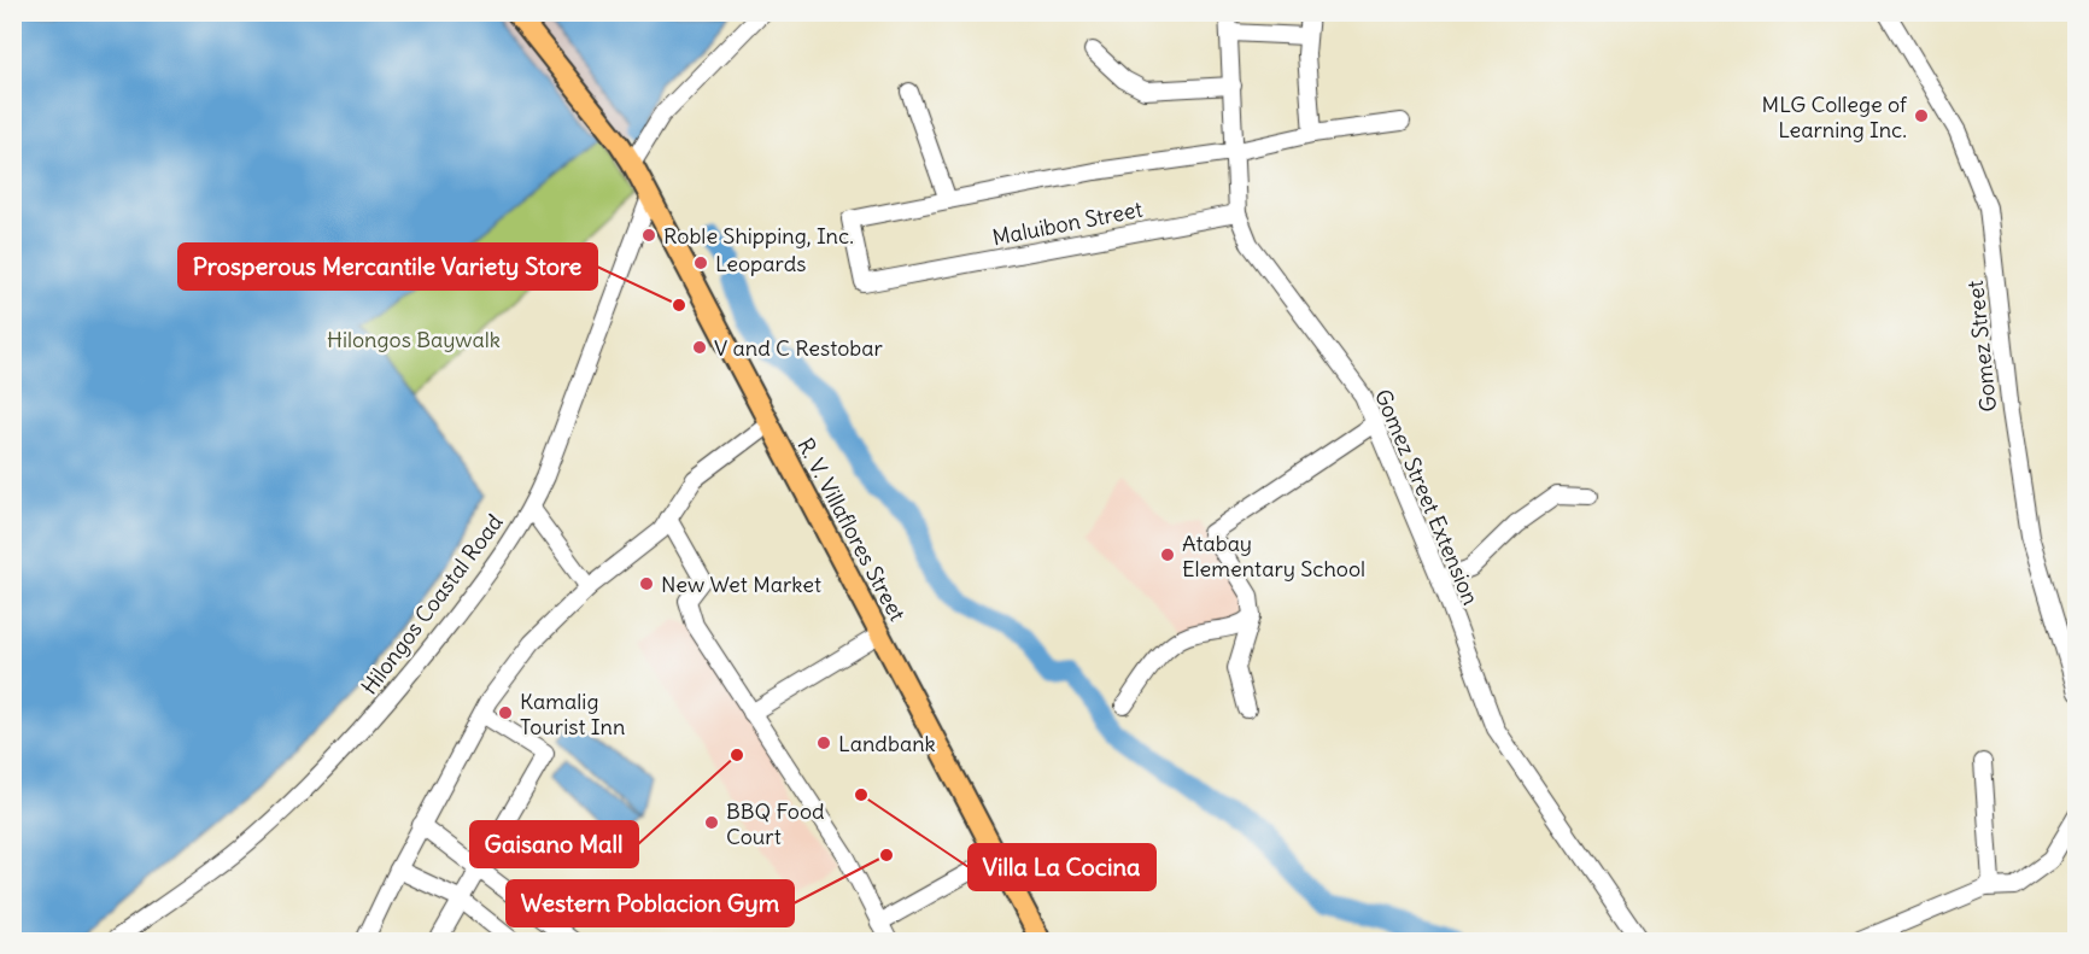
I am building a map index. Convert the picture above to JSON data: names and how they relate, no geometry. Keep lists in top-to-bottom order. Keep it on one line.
{"streets":{"main road":["R. V. Villaflores Street"],"street":["Maluibon Street","Gomez Street","Gomez Street Extension","Hilongos Coastal Road"]},"crossings":[["Maluibon Street","Gomez Street Extension"],["R. V. Villaflores Street","Hilongos Coastal Road"]],"parks":["Hilongos Baywalk"],"places":["MLG College of Learning Inc.","Roble Shipping, Inc.","Leopards","Prosperous Mercantile Variety Store","V and C Restobar","Atabay Elementary School","New Wet Market","Kamalig Tourist Inn","Landbank","Gaisano Mall","Villa La Cocina","BBQ Food Court","Western Poblacion Gym"]}
